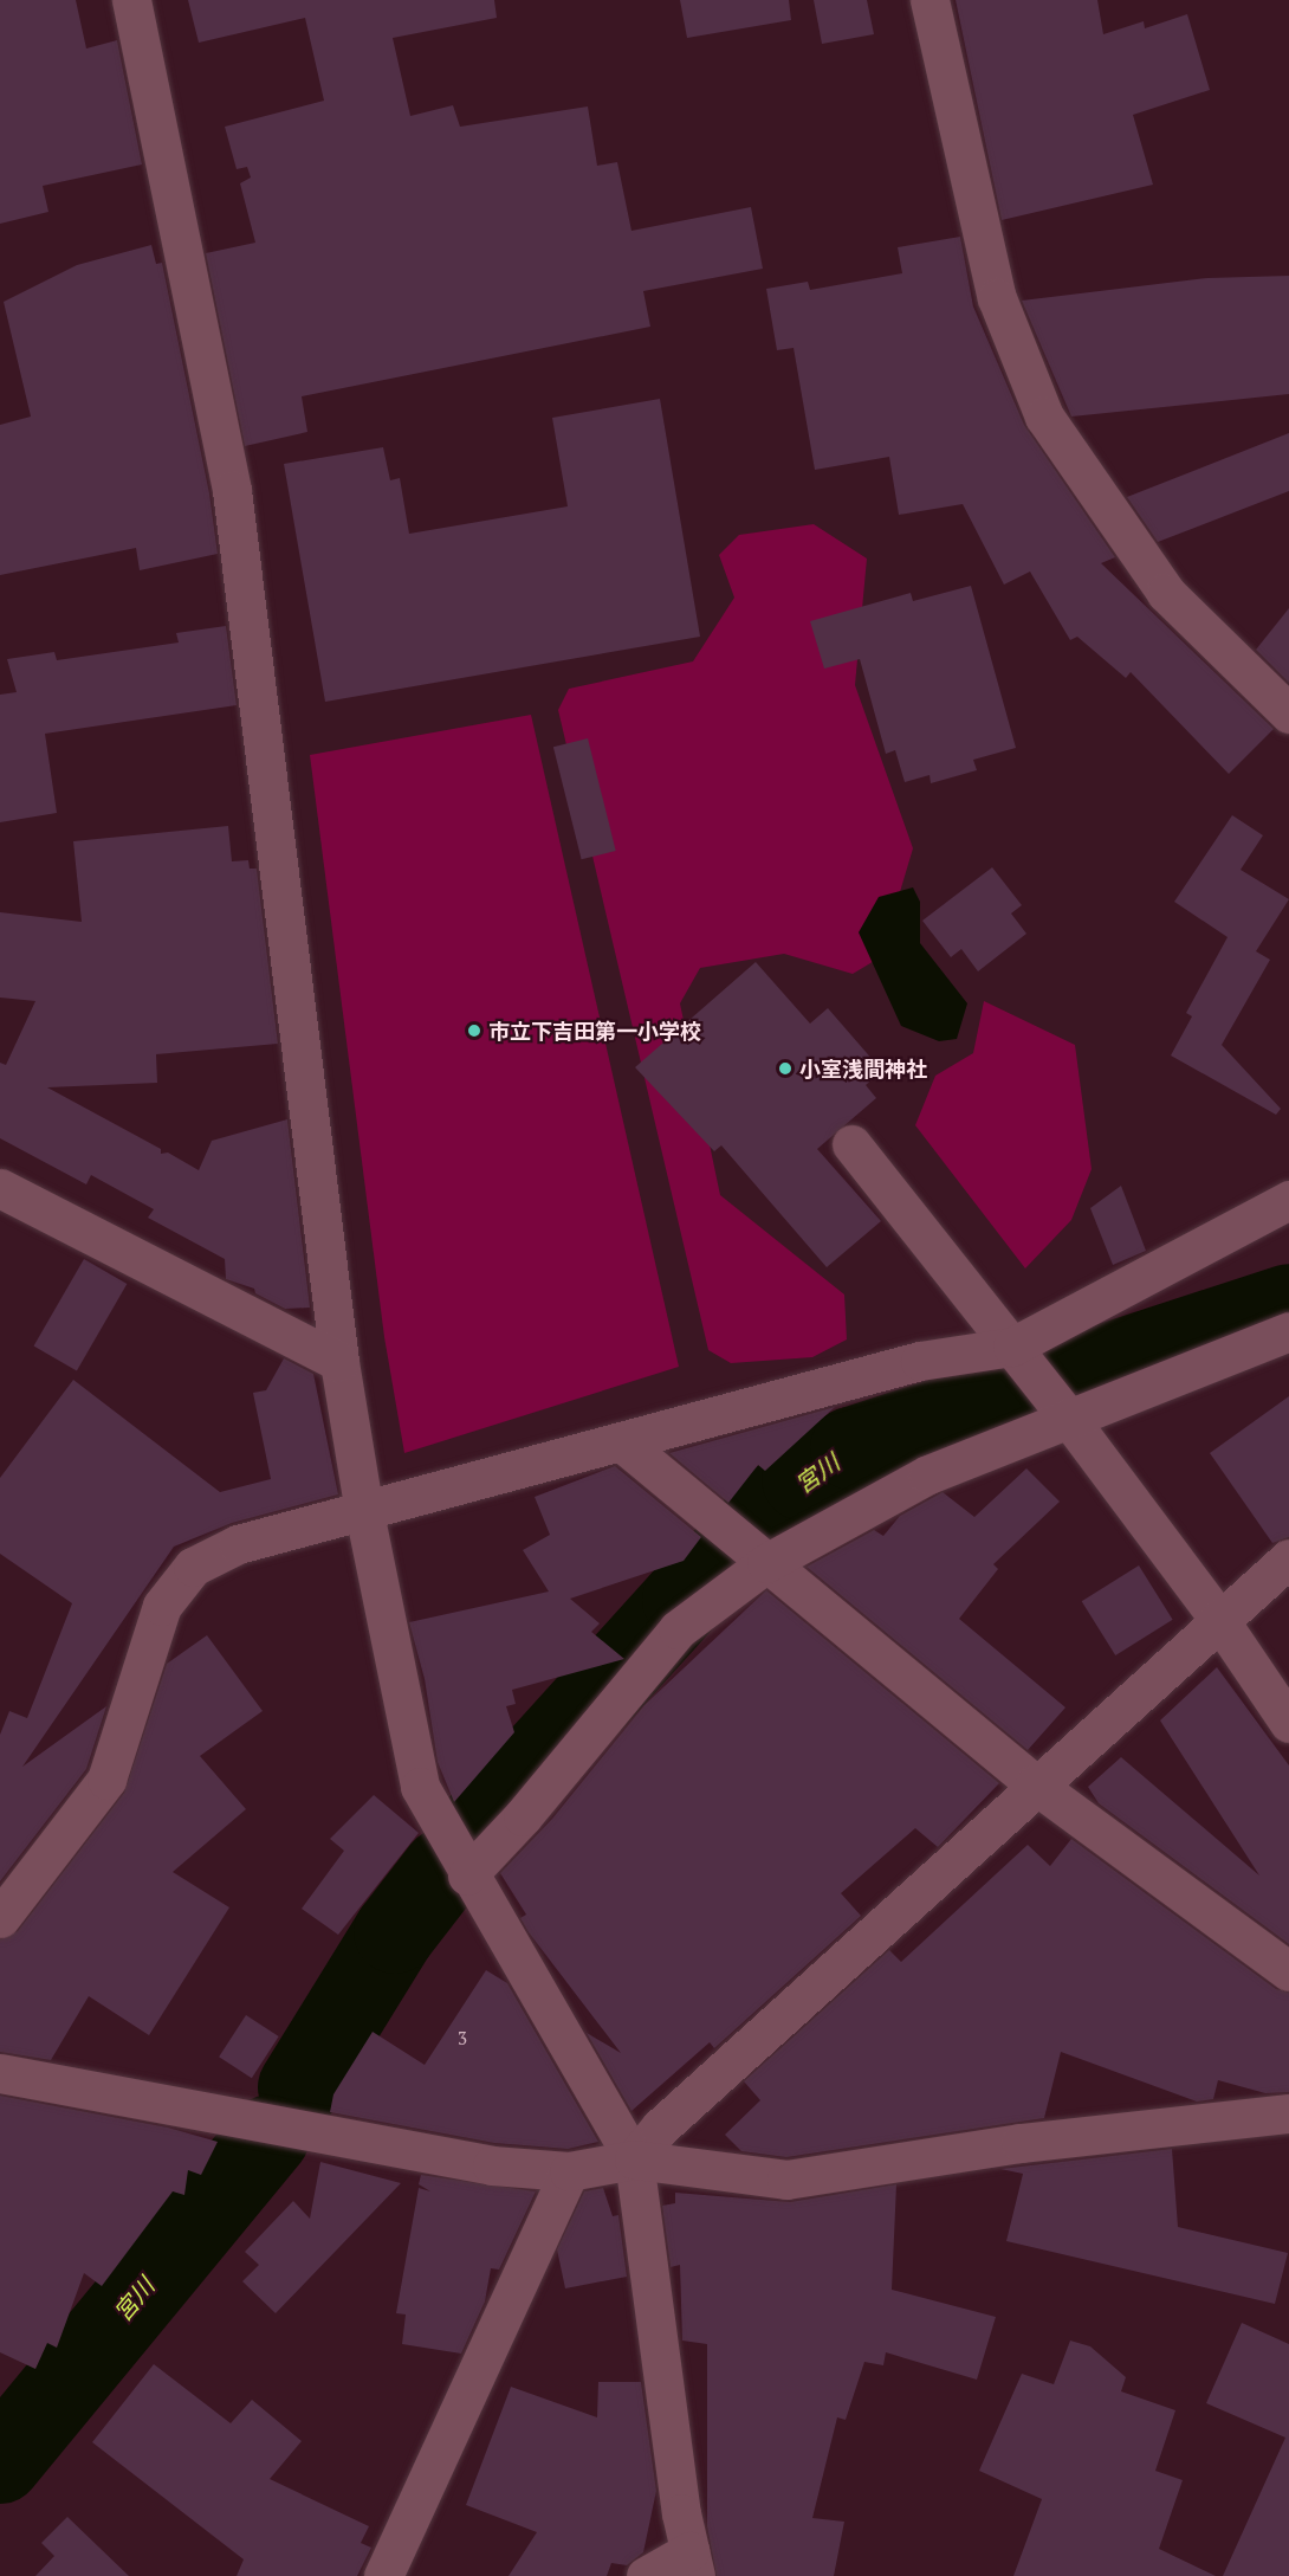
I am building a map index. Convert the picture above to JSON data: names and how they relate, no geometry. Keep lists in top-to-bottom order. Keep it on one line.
{"water":["宮川"],"places":["市立下吉田第一小学校","小室浅間神社"],"house_numbers":["3"]}
